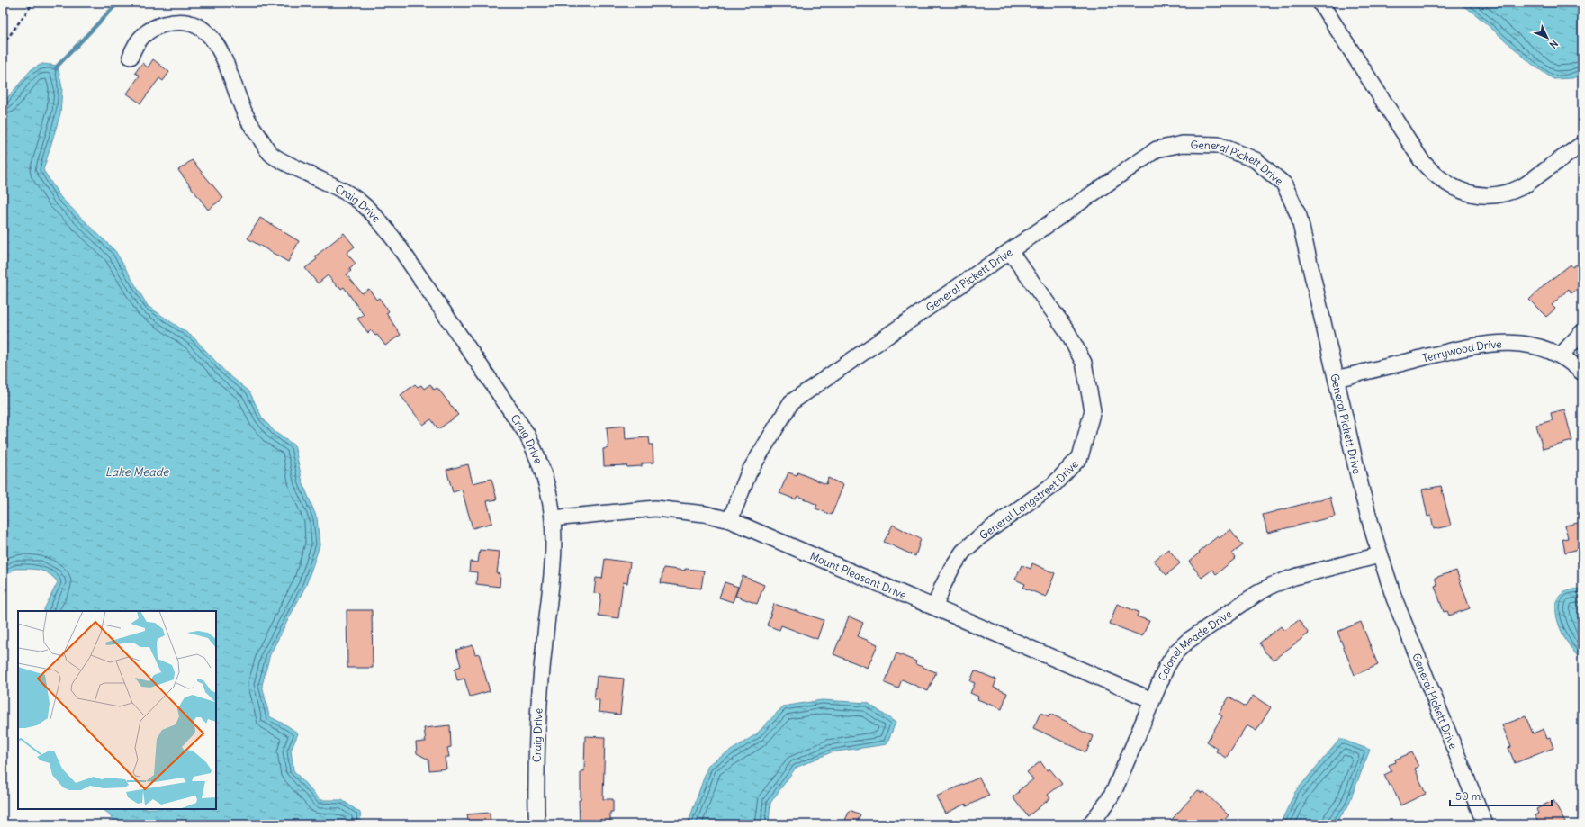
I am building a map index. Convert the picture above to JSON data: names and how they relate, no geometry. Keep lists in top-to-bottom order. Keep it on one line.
{"streets":{"street":["General Pickett Drive","Craig Drive","Terrywood Drive","General Longstreet Drive","Mount Pleasant Drive","Colonel Meade Drive"]},"crossings":[["General Pickett Drive","Terrywood Drive"],["General Pickett Drive","General Longstreet Drive"],["General Pickett Drive","Mount Pleasant Drive"],["General Pickett Drive","Colonel Meade Drive"],["Craig Drive","Mount Pleasant Drive"],["General Longstreet Drive","Mount Pleasant Drive"],["Mount Pleasant Drive","Colonel Meade Drive"]],"water":["Lake Meade"],"scale_bar":"50 m","north":"bottom right"}
